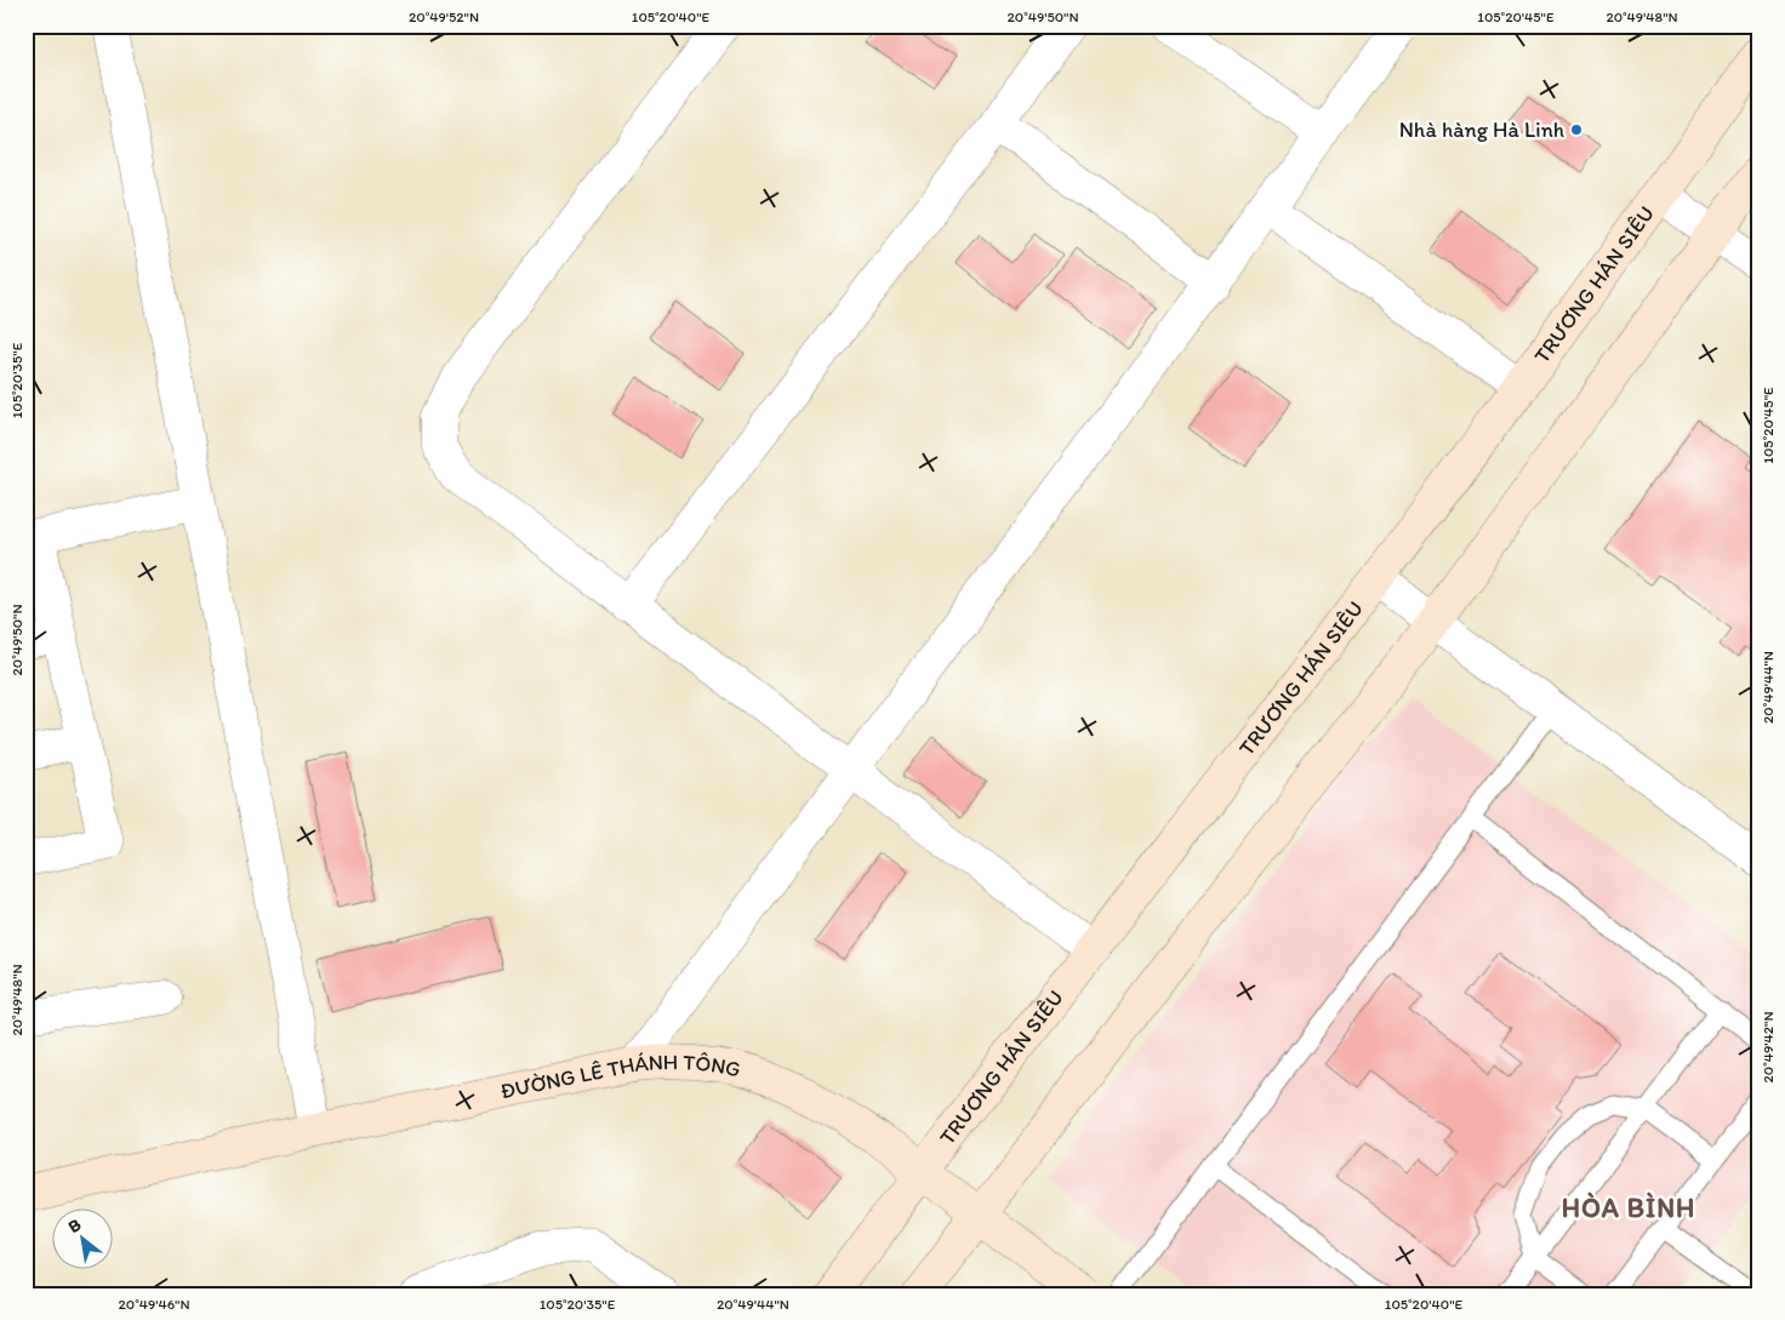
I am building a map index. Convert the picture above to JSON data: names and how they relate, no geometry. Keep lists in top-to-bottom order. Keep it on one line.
{"streets":{"main road":["TRƯƠNG HÁN SIÊU","ĐƯỜNG LÊ THÁNH TÔNG"]},"crossings":[["TRƯƠNG HÁN SIÊU","ĐƯỜNG LÊ THÁNH TÔNG"]],"districts":["HÒA BÌNH"],"places":["Nhà hàng Hà Linh"],"north":"top left","coordinates":["20°49'52\"N","105°20'40\"E","20°49'50\"N","105°20'45\"E","20°49'48\"N","105°20'35\"E","20°49'44\"N","20°49'42\"N","20°49'46\"N"]}
